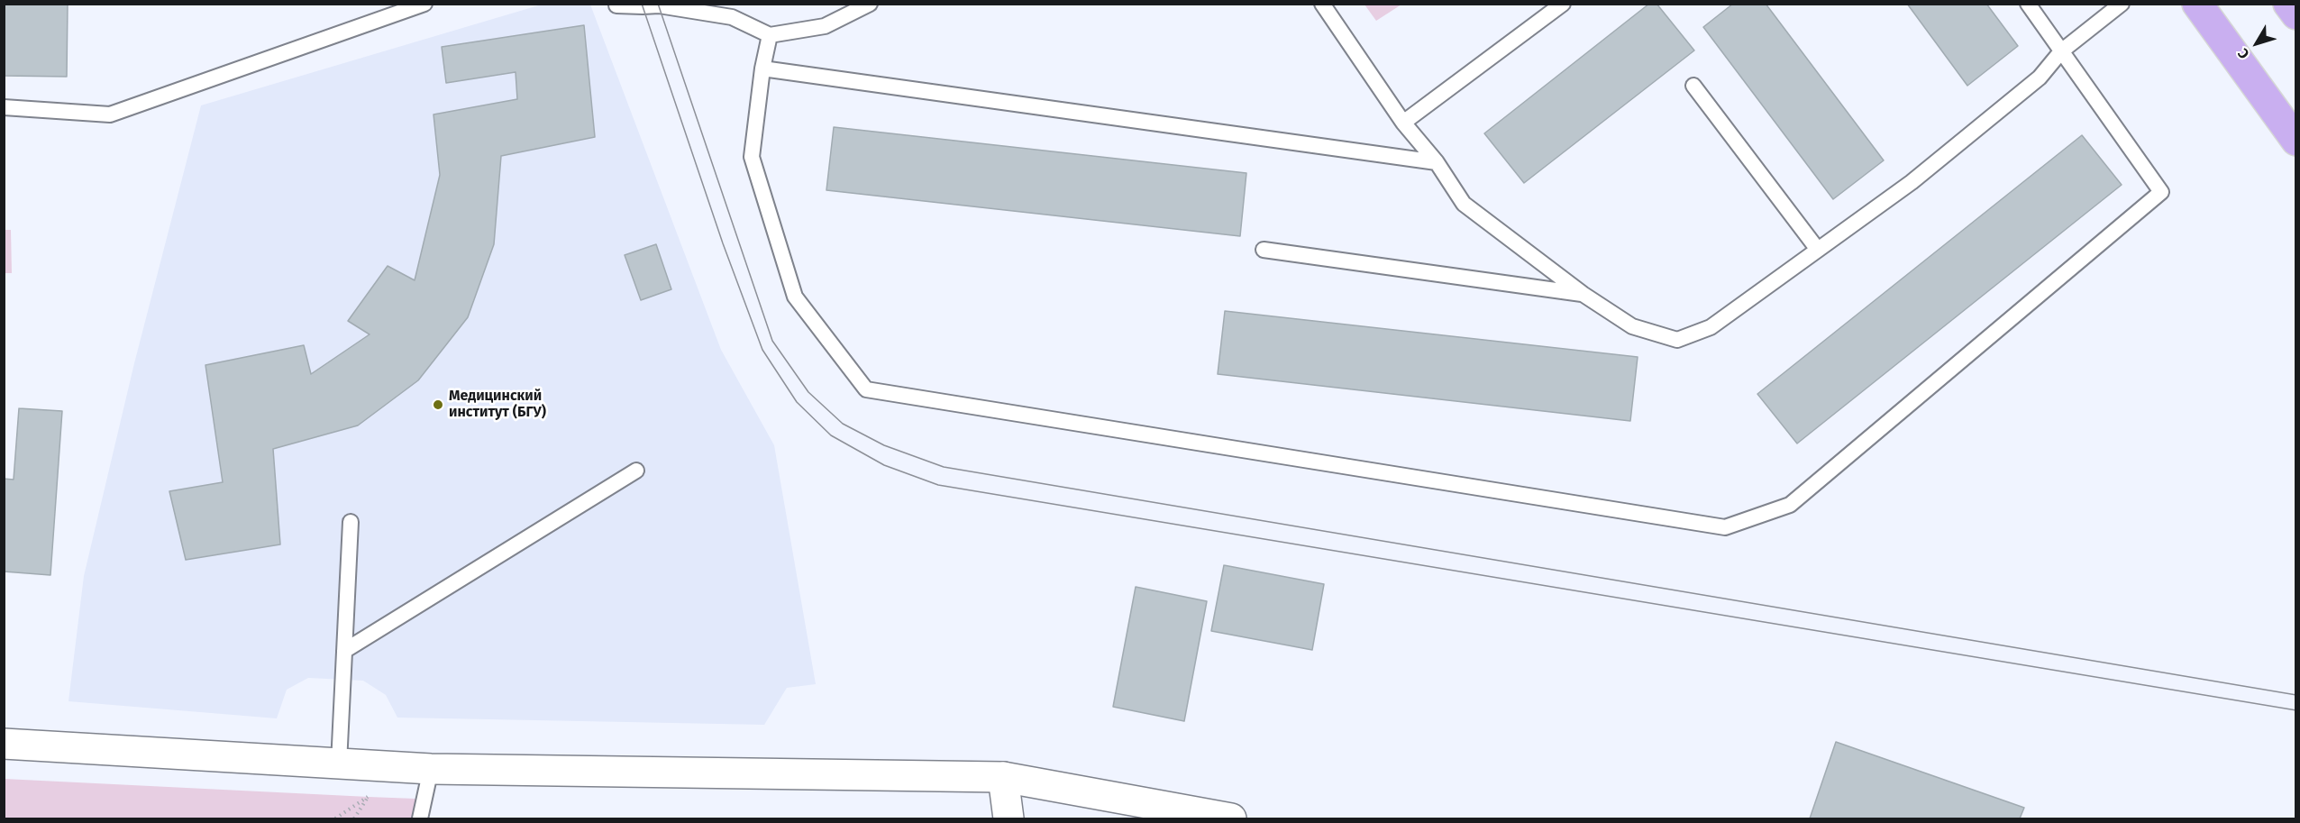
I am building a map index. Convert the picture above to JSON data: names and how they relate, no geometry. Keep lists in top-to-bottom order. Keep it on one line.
{"places":["Медицинский институт (БГУ)"],"north":"bottom left"}
